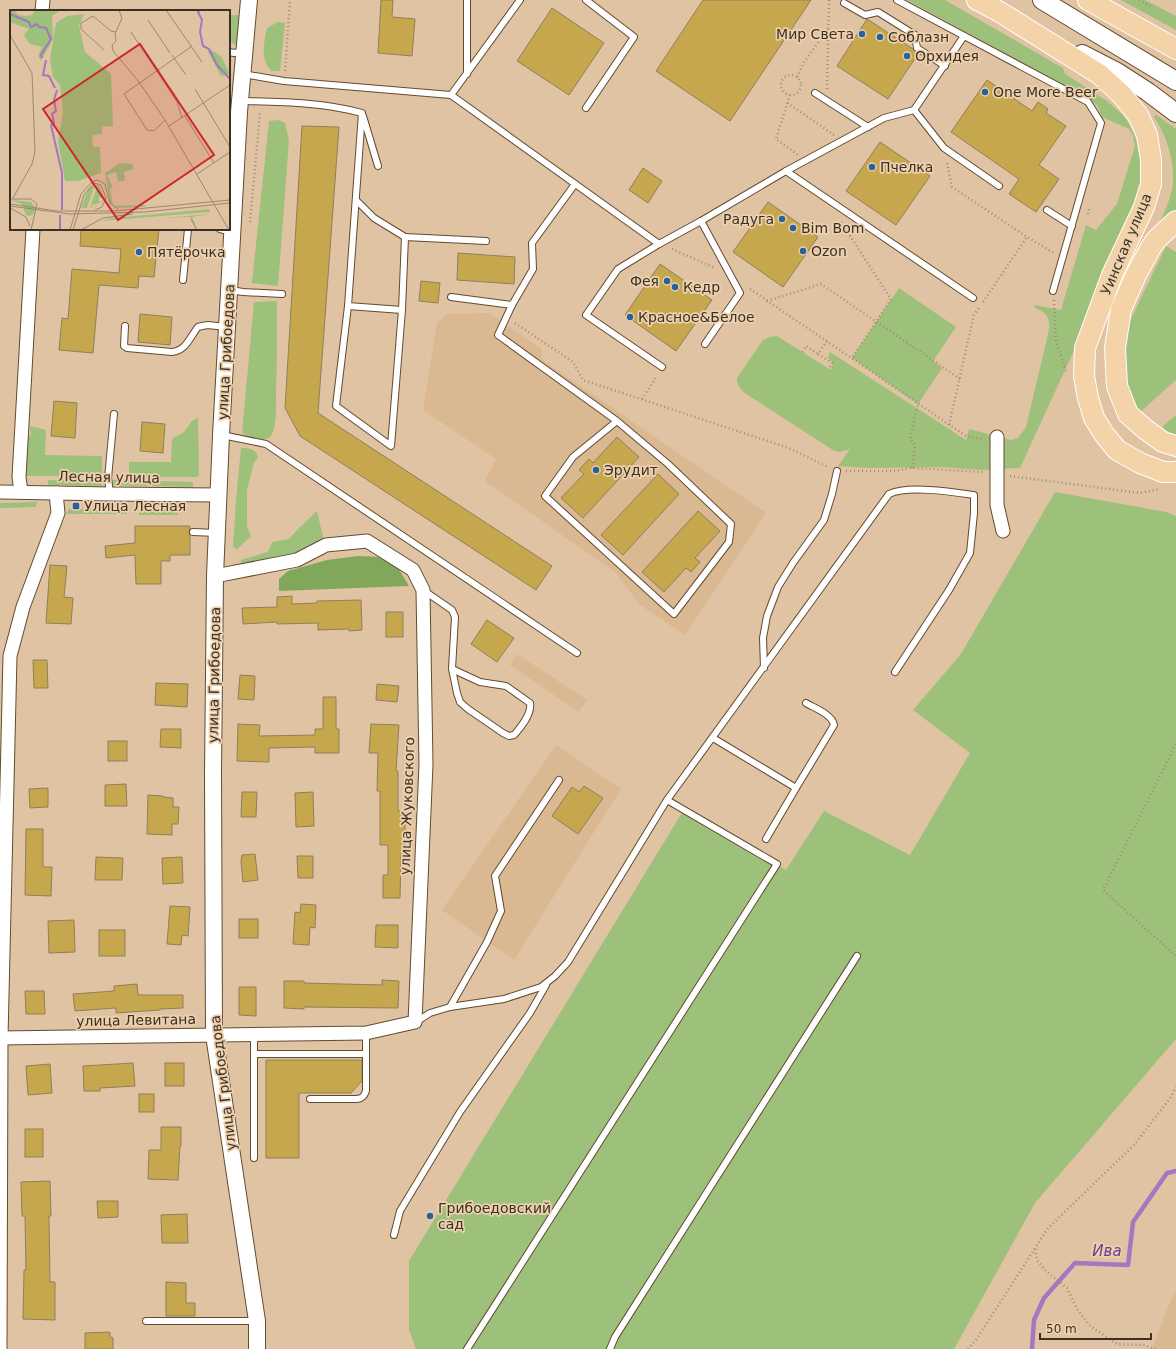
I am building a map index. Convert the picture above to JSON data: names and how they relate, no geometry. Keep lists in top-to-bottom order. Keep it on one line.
{"streets":{"main road":["Уинская улица"],"street":["улица Грибоедова","Лесная улица","улица Жуковского","улица Левитана"]},"crossings":[["улица Грибоедова","Лесная улица"],["улица Грибоедова","улица Левитана"],["улица Жуковского","улица Левитана"]],"water":["Ива"],"places":{"other":["Мир Света","Соблазн","Орхидея","One More Beer","Пчелка","Радуга","Bim Bom","Ozon","Пятёрочка","Фея","Кедр","Красное&Белое","Эрудит","Грибоедовский сад"],"transit":["Улица Лесная"]},"scale_bar":"50 m"}
